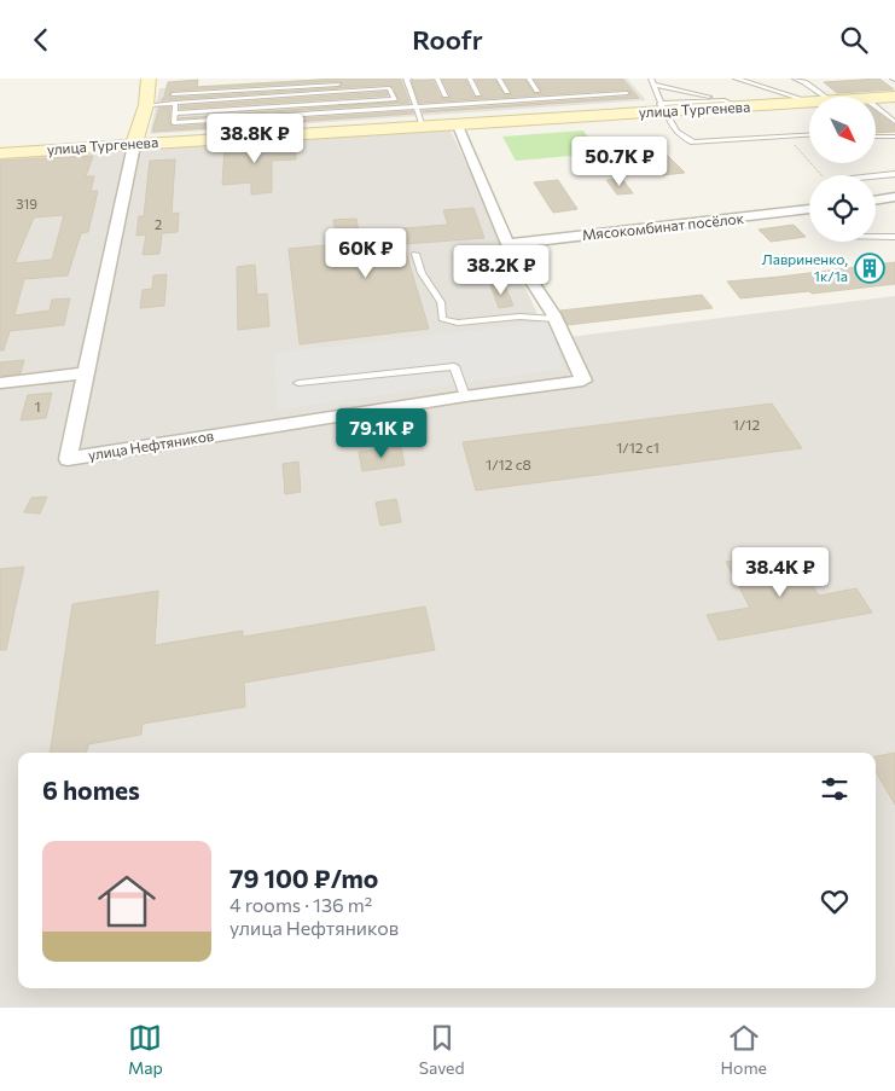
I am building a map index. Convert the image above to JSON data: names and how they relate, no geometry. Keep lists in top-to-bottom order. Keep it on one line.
{"streets":{"street":["улица Тургенева","Мясокомбинат посёлок","улица Нефтяников"]},"crossings":[["улица Тургенева","улица Нефтяников"]],"places":{"building":["Лавриненко, 1к/1а"]},"house_numbers":["319","2","1","1/12","1/12 с1","1/12 с8"],"north":"bottom right","page":{"header":"Roofr","price":["38.8K ₽","50.7K ₽","60K ₽","38.2K ₽","79.1K ₽","38.4K ₽"],"heading":"6 homes","list":[{"name":"79 100 ₽/mo","note":"4 rooms · 136 m² · улица Нефтяников"}],"tabs":["Map","Saved","Home"]}}
